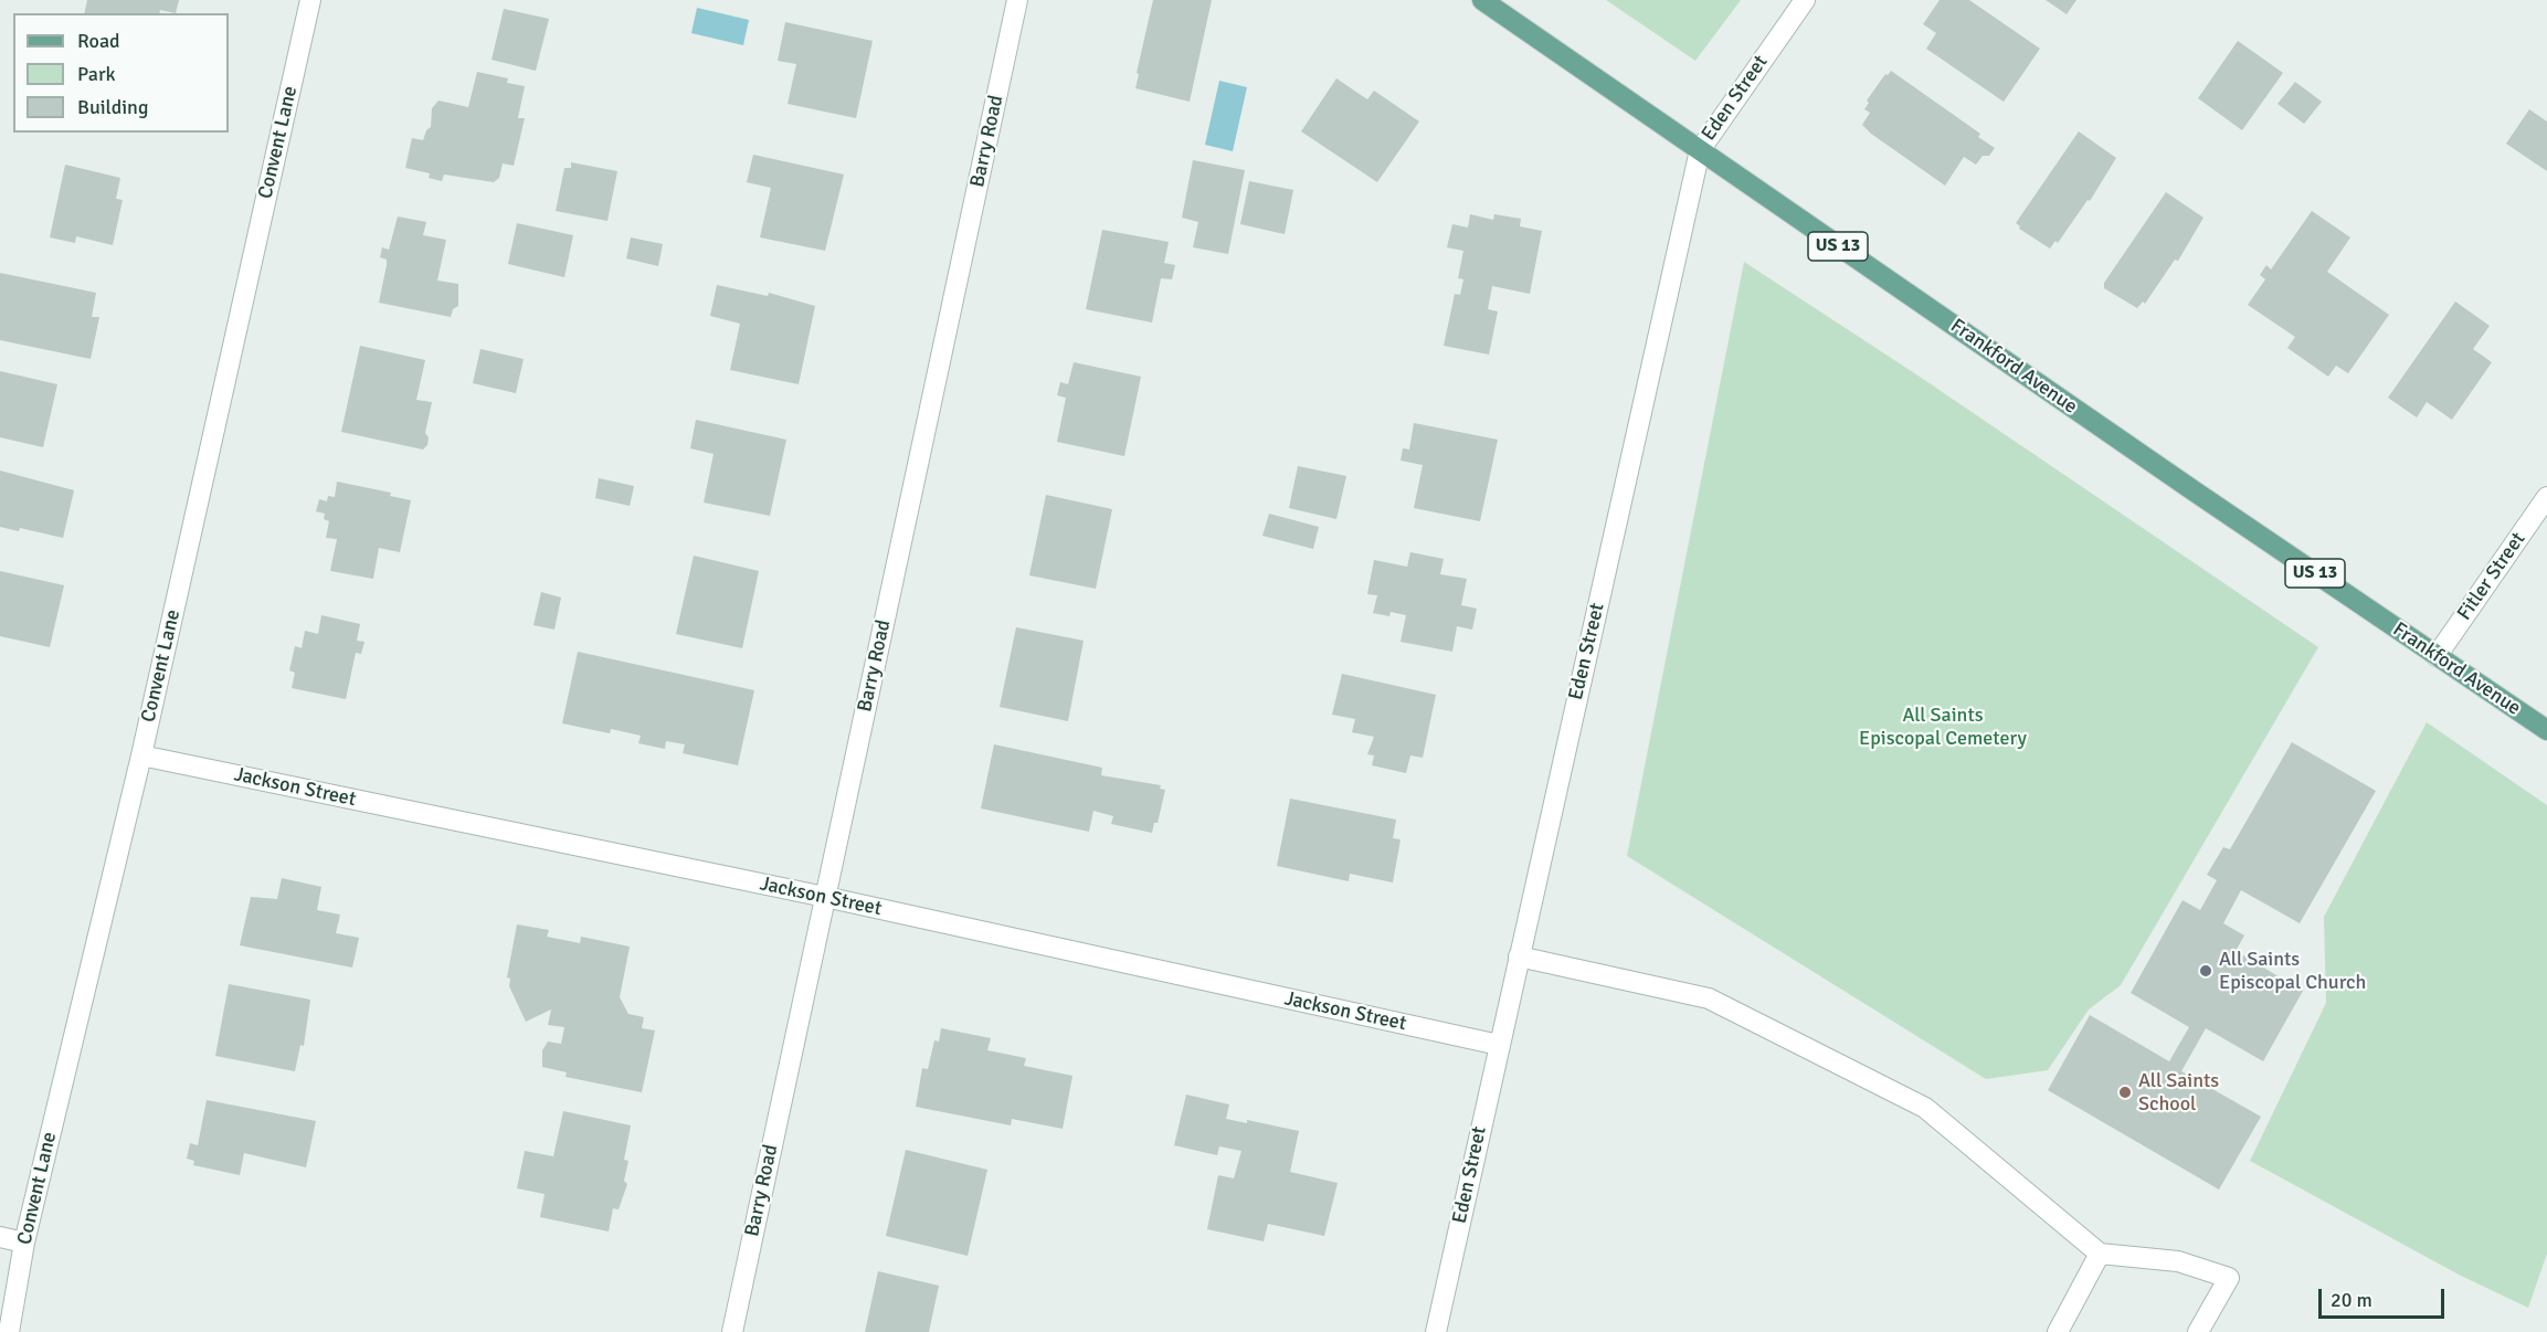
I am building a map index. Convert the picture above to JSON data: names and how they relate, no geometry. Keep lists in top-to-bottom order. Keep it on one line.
{"streets":{"main road":["US 13","Frankford Avenue"],"street":["Eden Street","Barry Road","Convent Lane","Fitler Street","Jackson Street"]},"crossings":[["Eden Street","Frankford Avenue"],["Eden Street","Jackson Street"],["Barry Road","Jackson Street"],["Convent Lane","Jackson Street"],["Frankford Avenue","Fitler Street"]],"parks":["All Saints Episcopal Cemetery"],"places":["All Saints Episcopal Church","All Saints School"],"legend":["Road","Park","Building"],"scale_bar":"20 m"}
